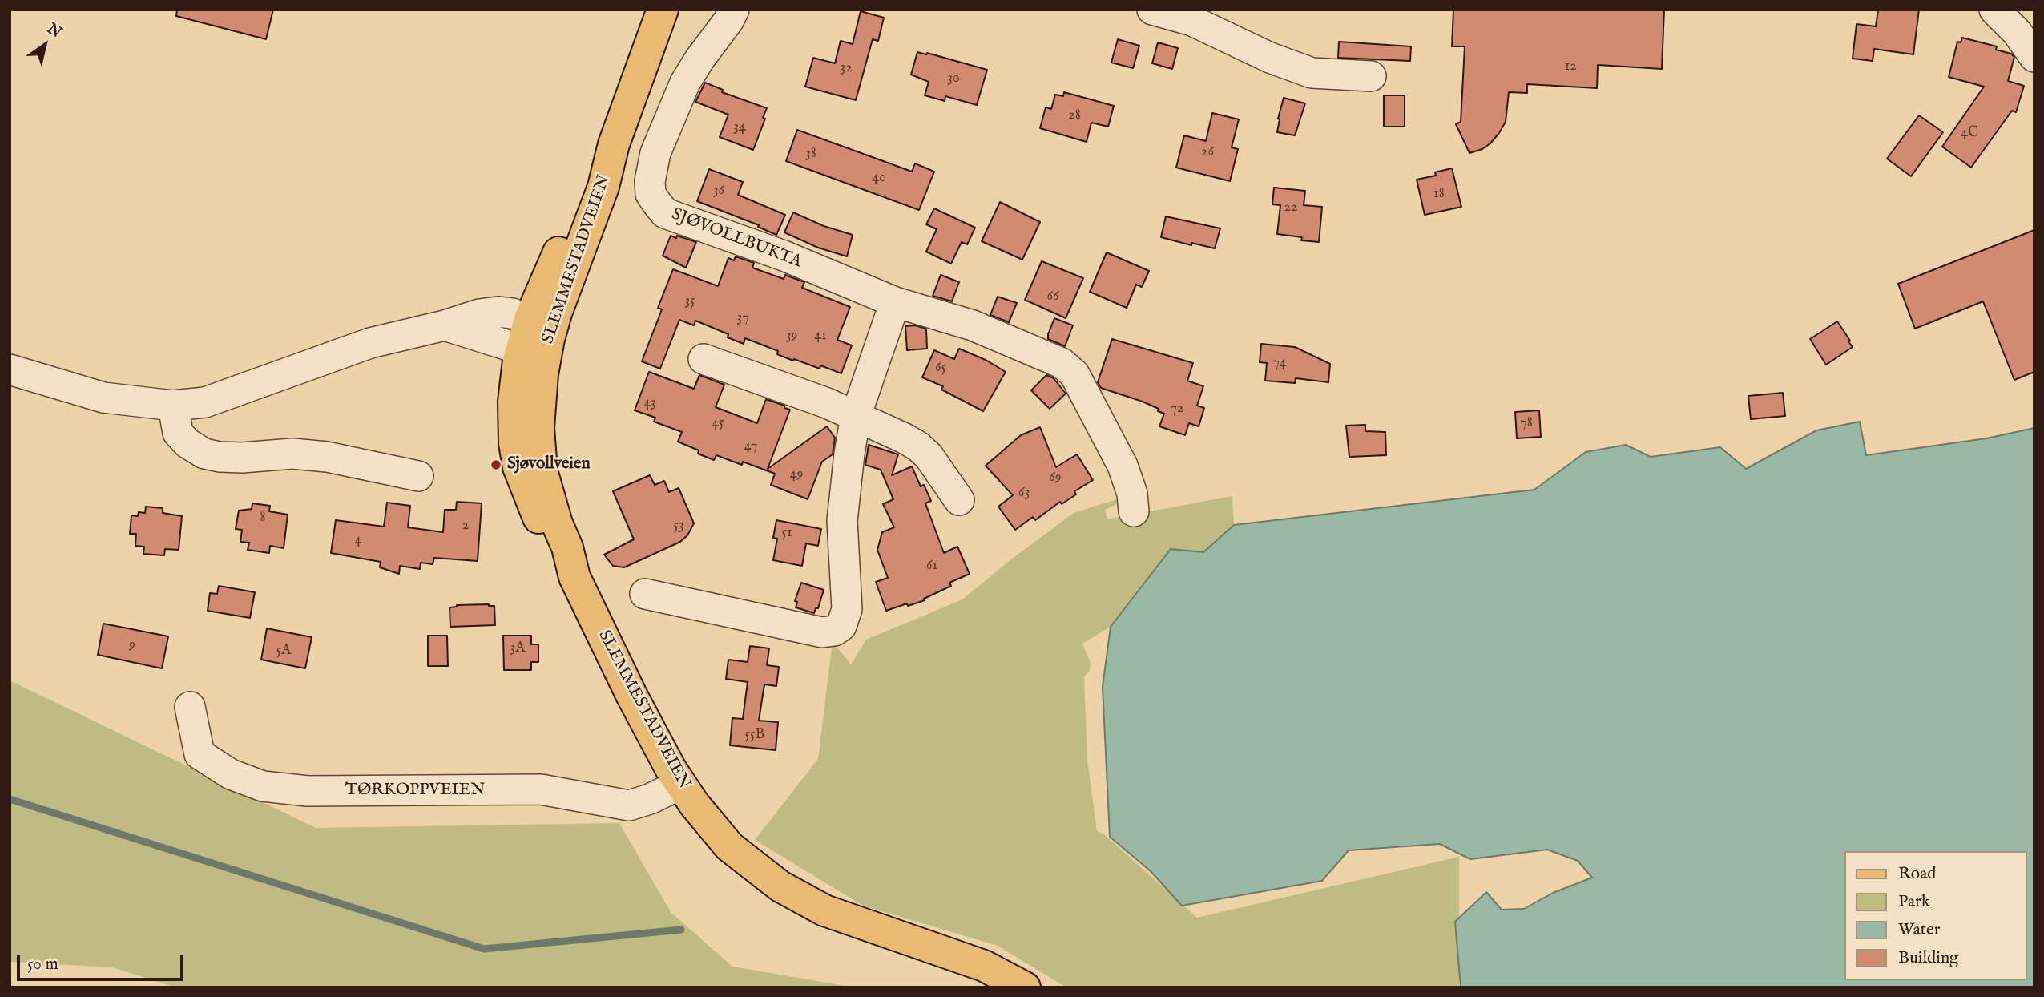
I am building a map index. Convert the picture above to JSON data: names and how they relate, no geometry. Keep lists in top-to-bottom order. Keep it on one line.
{"streets":{"main road":["SLEMMESTADVEIEN"],"street":["SJØVOLLBUKTA","TØRKOPPVEIEN"]},"crossings":[["SLEMMESTADVEIEN","TØRKOPPVEIEN"]],"places":["Sjøvollveien"],"house_numbers":["12","32","30","28","34","4C","26","38","40","36","18","22","66","35","37","39","41","74","65","43","72","45","78","47","49","69","63","8","2","53","51","4","61","9","3A","5A","55B"],"legend":["Road","Park","Water","Building"],"scale_bar":"50 m","north":"top right"}
